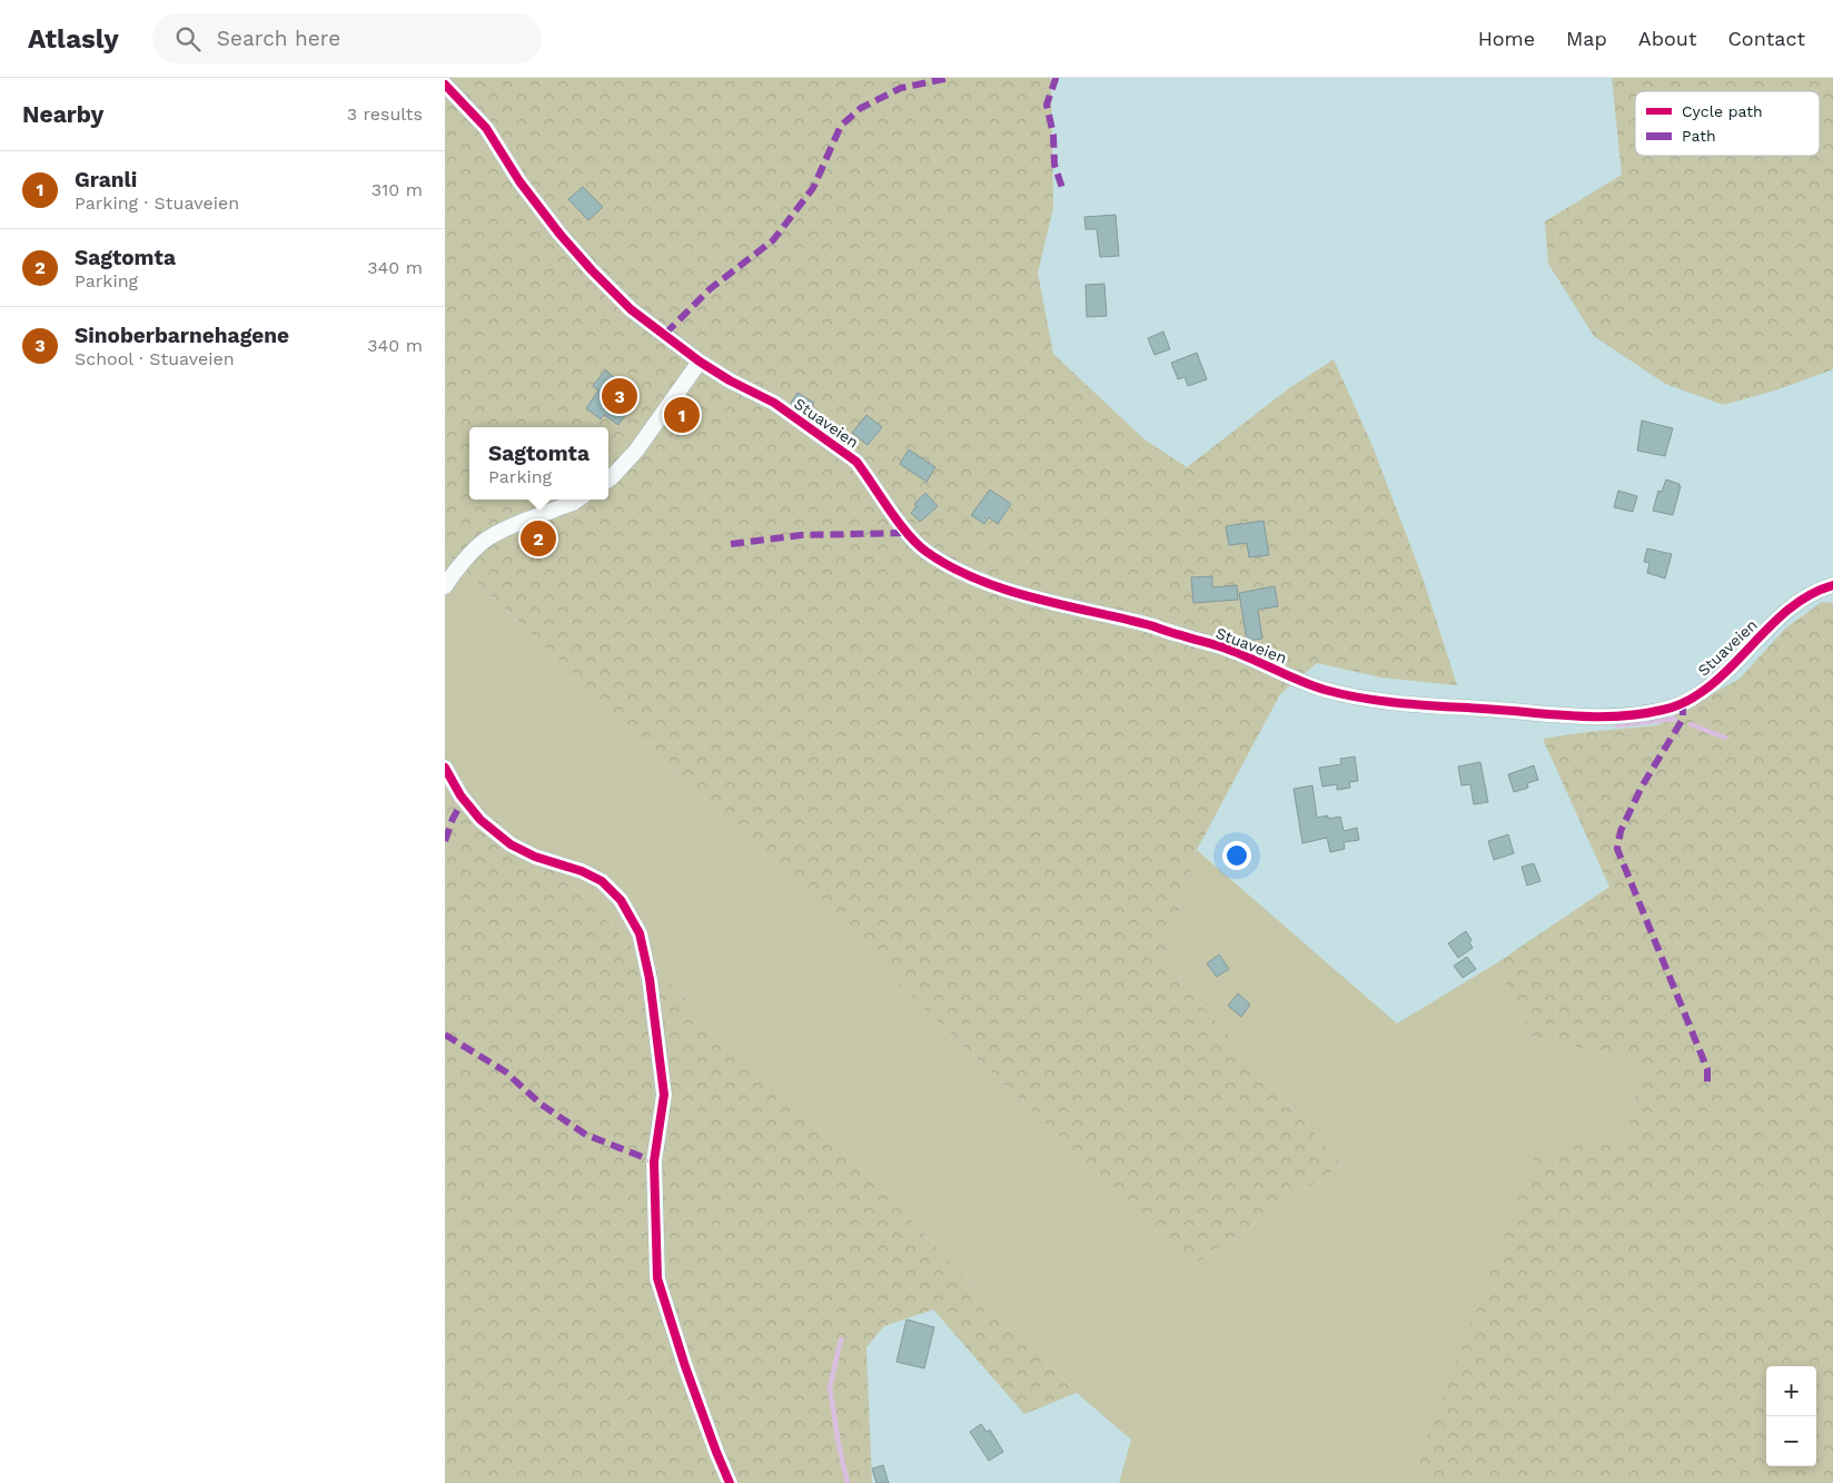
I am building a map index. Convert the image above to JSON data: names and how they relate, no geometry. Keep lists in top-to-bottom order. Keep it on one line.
{"streets":{"street":["Stuaveien"]},"legend":["Cycle path","Path"],"page":{"header":"Atlasly","search":"Search here","nav":["Home","Map","About","Contact"],"heading":["Nearby","3 results"],"list":[{"mark":"1","name":"Granli","note":"Parking · Stuaveien","value":"310 m"},{"mark":"2","name":"Sagtomta","note":"Parking","value":"340 m"},{"mark":"3","name":"Sinoberbarnehagene","note":"School · Stuaveien","value":"340 m"}],"pins":["3","1","2"],"popup":["Sagtomta","Parking"],"map_buttons":["+","−"]}}
